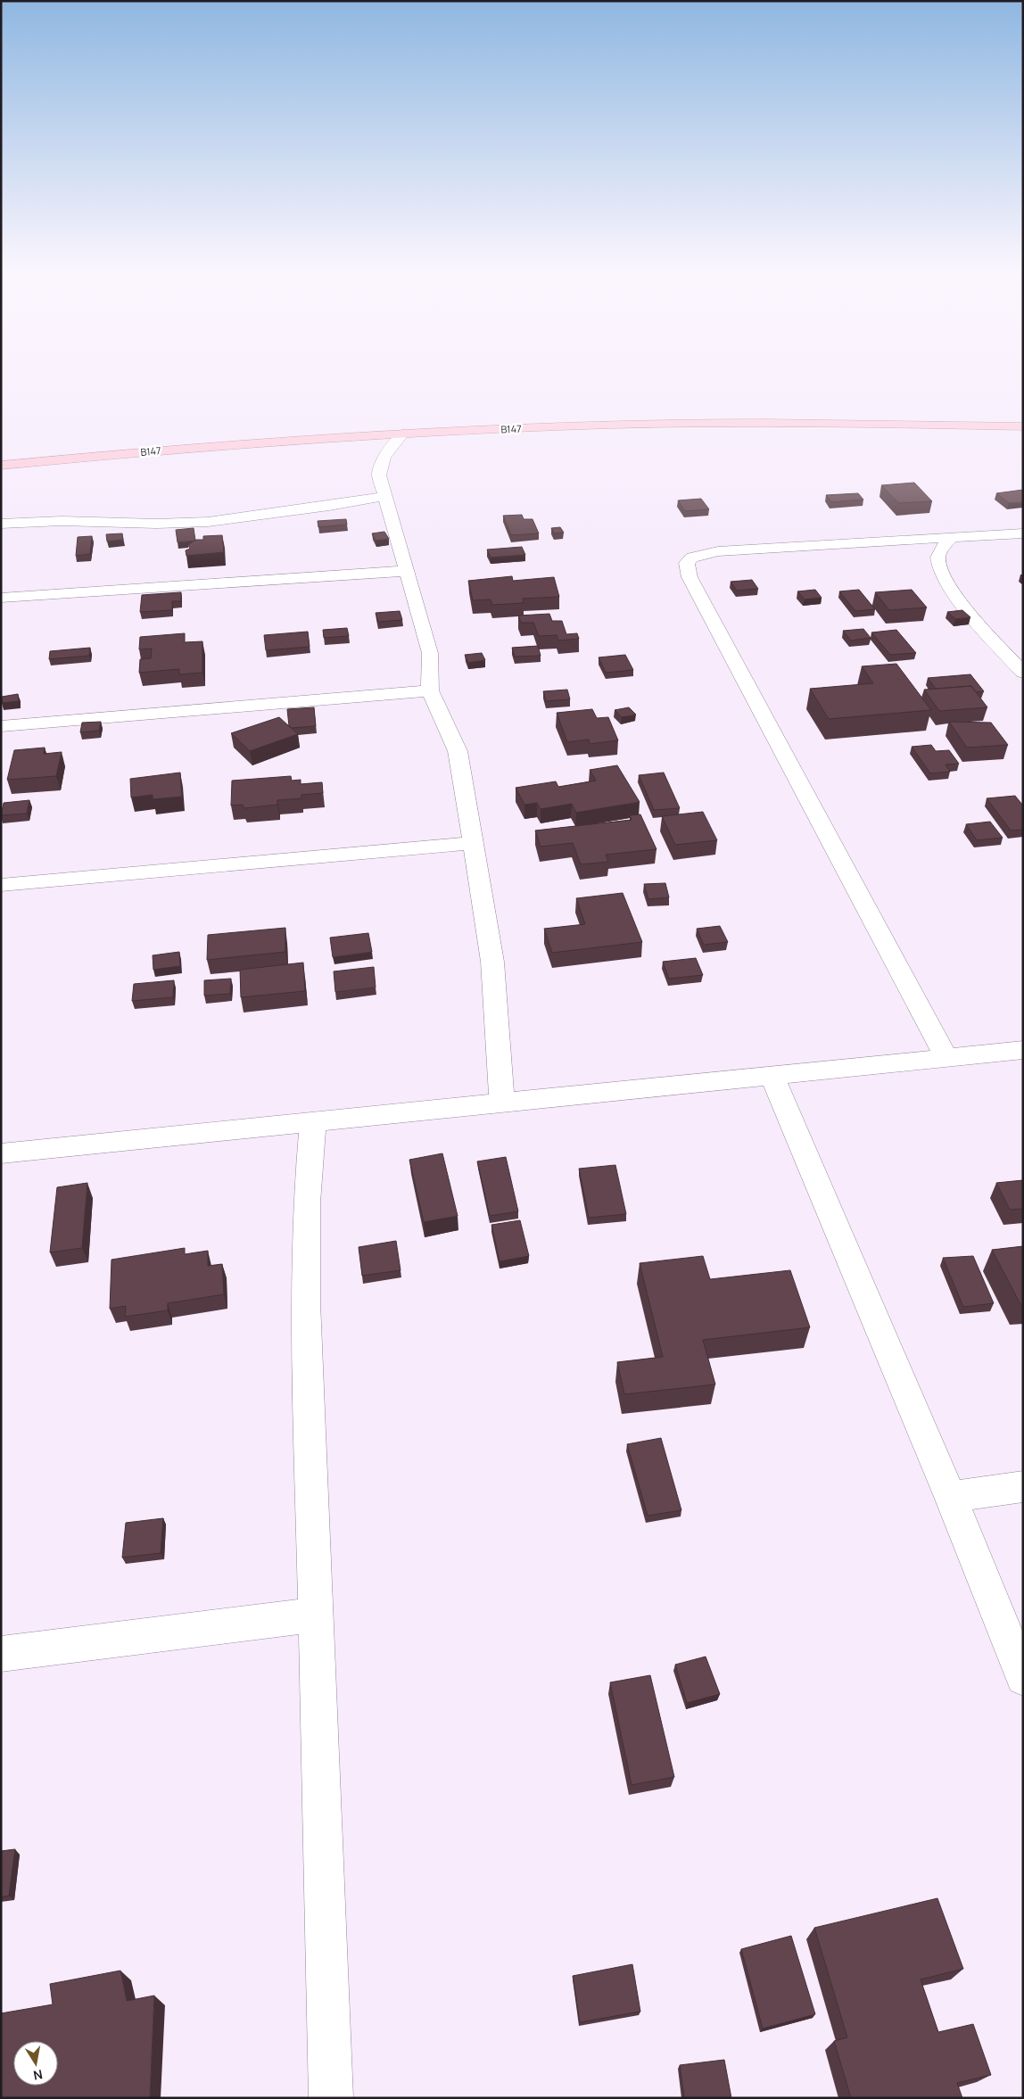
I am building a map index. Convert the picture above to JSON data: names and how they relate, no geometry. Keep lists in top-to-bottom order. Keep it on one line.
{"streets":{"main road":["B147"]},"north":"bottom"}
